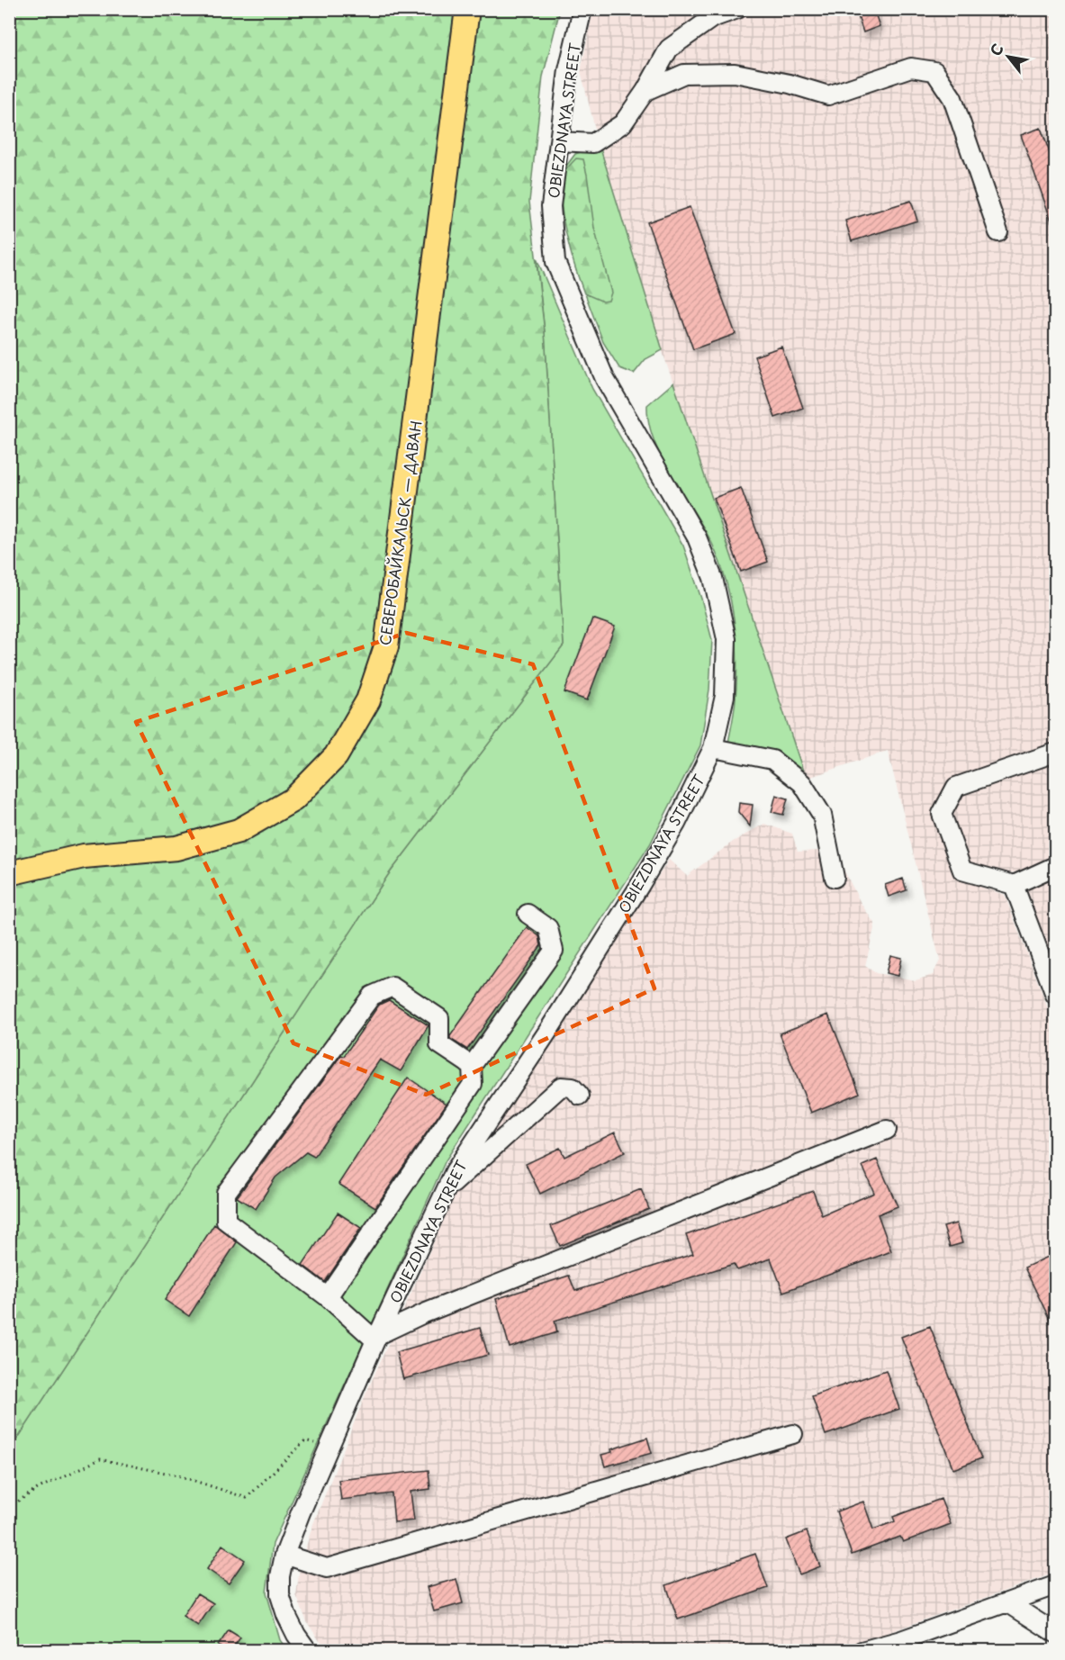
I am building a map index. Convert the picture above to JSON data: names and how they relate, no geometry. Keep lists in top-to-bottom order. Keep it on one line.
{"streets":{"main road":["СЕВЕРОБАЙКАЛЬСК — ДАВАН"],"street":["OBIEZDNAYA STREET"]},"north":"top left"}
